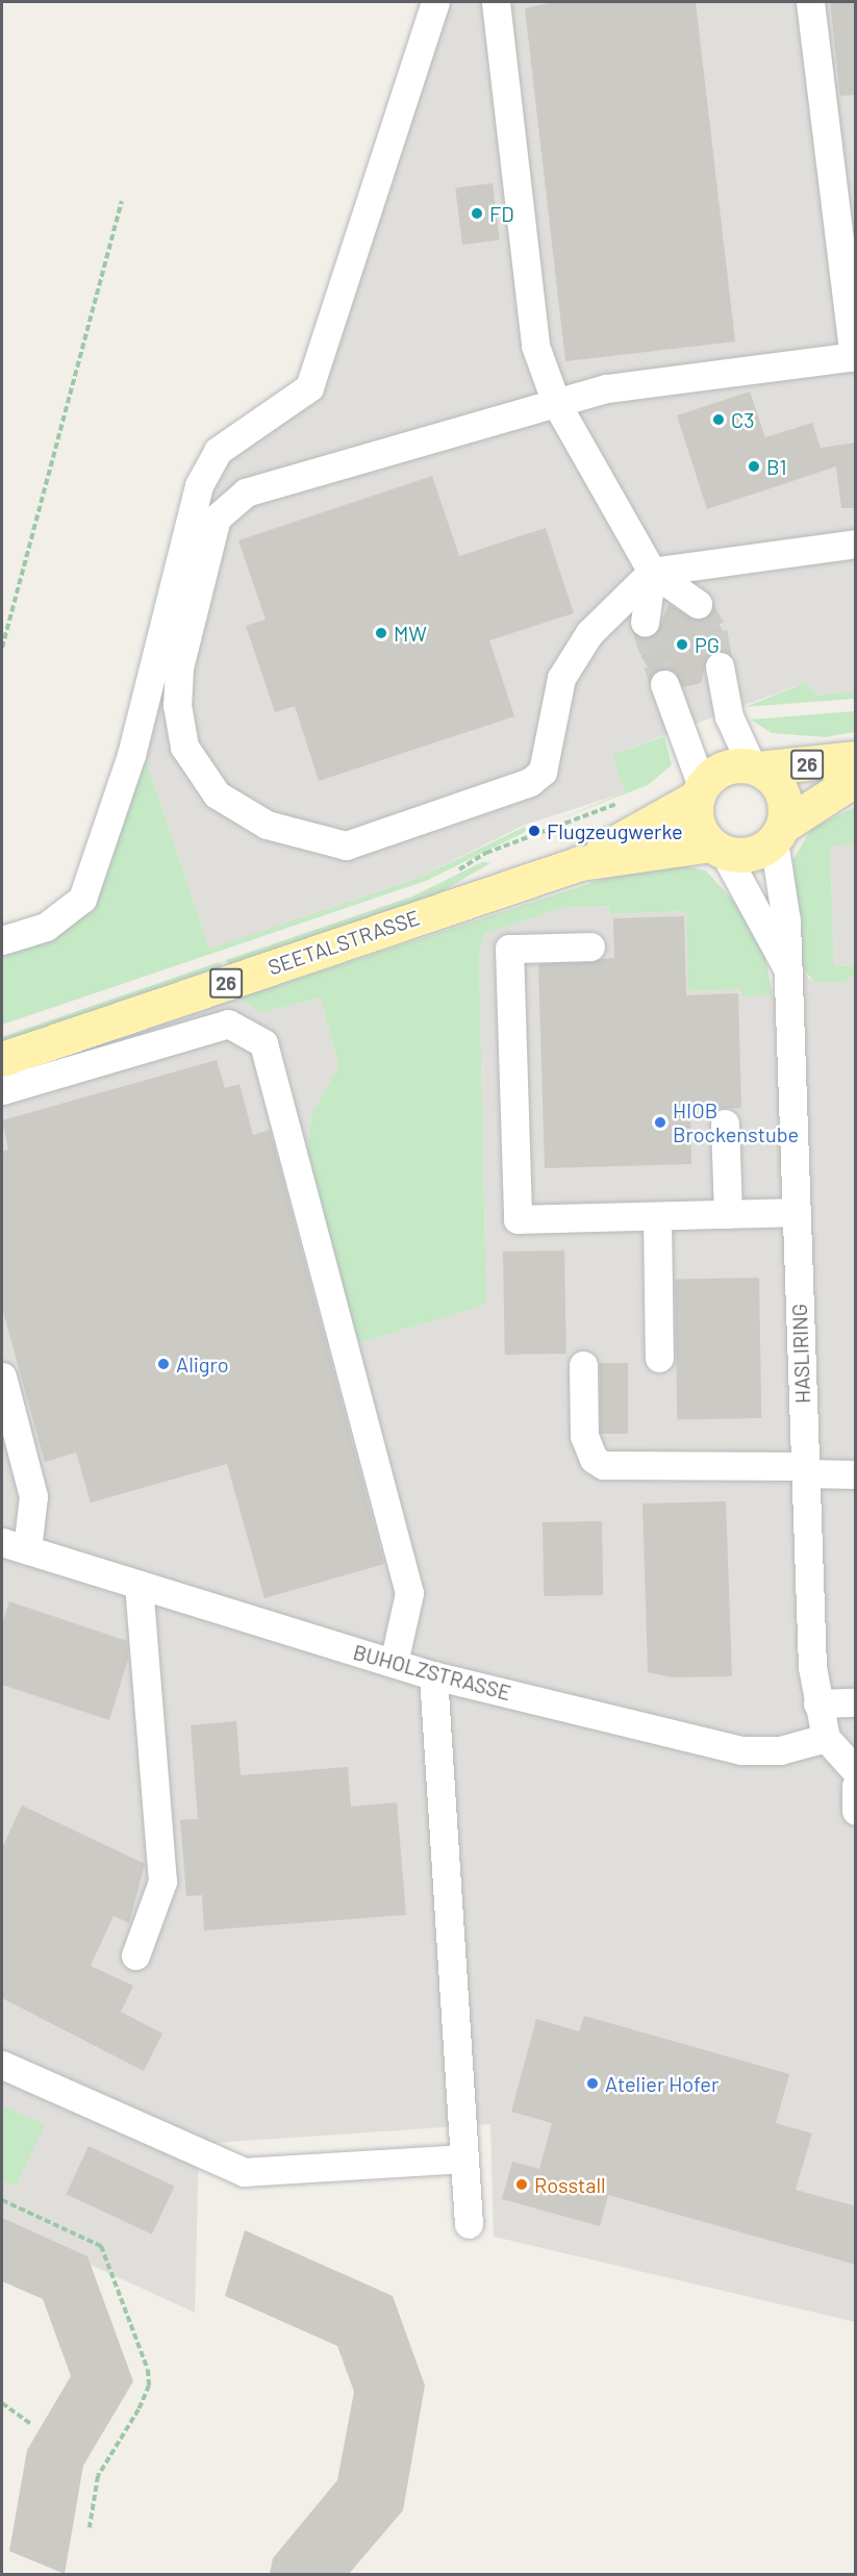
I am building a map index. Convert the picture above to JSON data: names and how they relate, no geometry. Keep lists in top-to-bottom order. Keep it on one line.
{"streets":{"main road":["26","SEETALSTRASSE"],"street":["HASLIRING","BUHOLZSTRASSE"]},"crossings":[["26","SEETALSTRASSE"],["26","HASLIRING"],["SEETALSTRASSE","HASLIRING"],["HASLIRING","BUHOLZSTRASSE"]],"places":["FD","C3","B1","MW","PG","Flugzeugwerke","HIOB Brockenstube","Aligro","Atelier Hofer","Rosstall"]}
